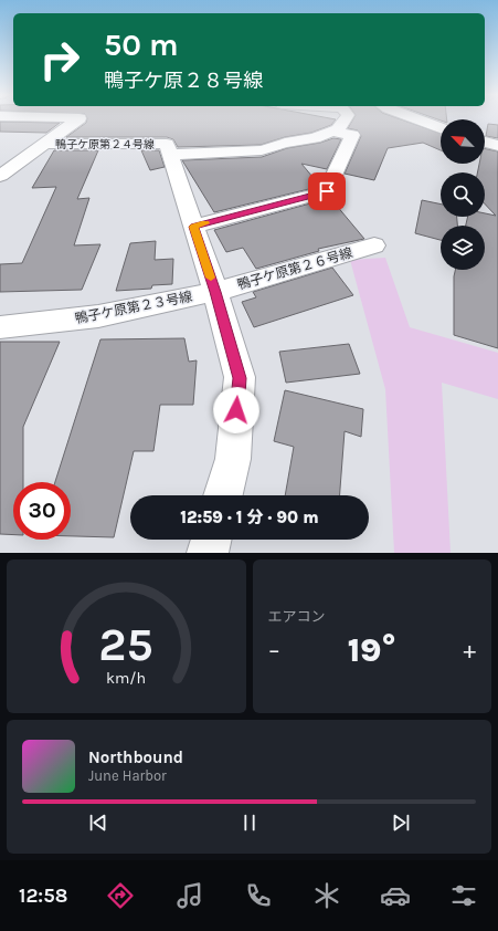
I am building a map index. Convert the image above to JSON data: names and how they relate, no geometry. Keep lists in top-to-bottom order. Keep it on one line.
{"streets":{"street":["鴨子ケ原第２４号線","鴨子ケ原第２６号線","鴨子ケ原第２３号線"]},"crossings":[["鴨子ケ原第２６号線","鴨子ケ原第２３号線"]],"north":"top left","page":{"turn":["50 m","鴨子ケ原２８号線"],"limit":"30","trip":"12:59 · 1 分 · 90 m","tile":"エアコン","heat":["−","19°","+"],"song":["Northbound","June Harbor"],"tabs":"12:58","gauge":["25","km/h"]}}
